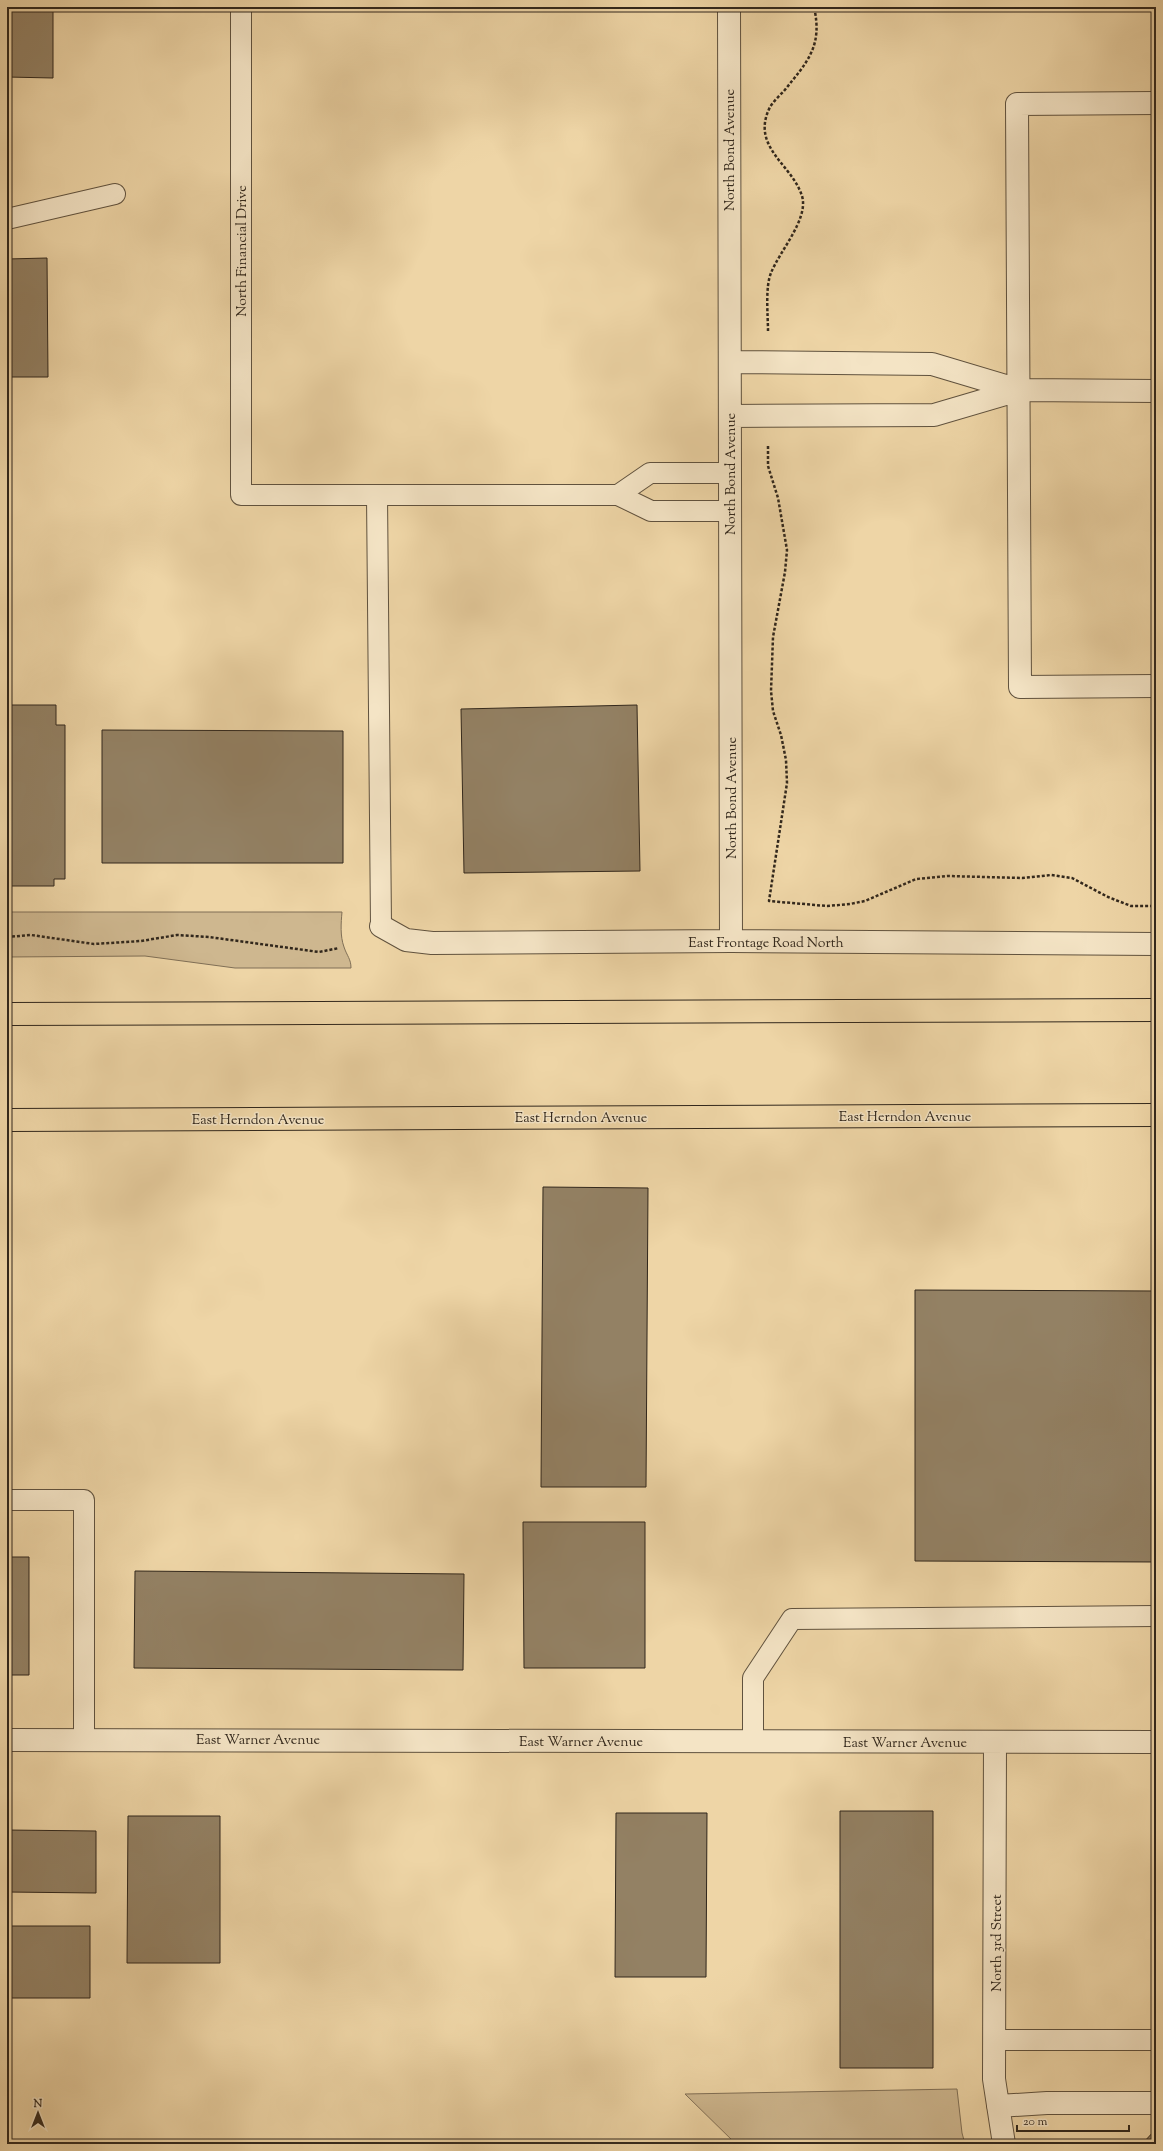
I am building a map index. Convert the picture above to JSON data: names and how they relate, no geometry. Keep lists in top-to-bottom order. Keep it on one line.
{"streets":{"main road":["East Herndon Avenue"],"street":["North Bond Avenue","East Frontage Road North","East Warner Avenue","North 3rd Street"],"lane":["North Financial Drive"]},"crossings":[["North Bond Avenue","East Frontage Road North"],["East Warner Avenue","North 3rd Street"]],"scale_bar":"20 m","north":"top"}
